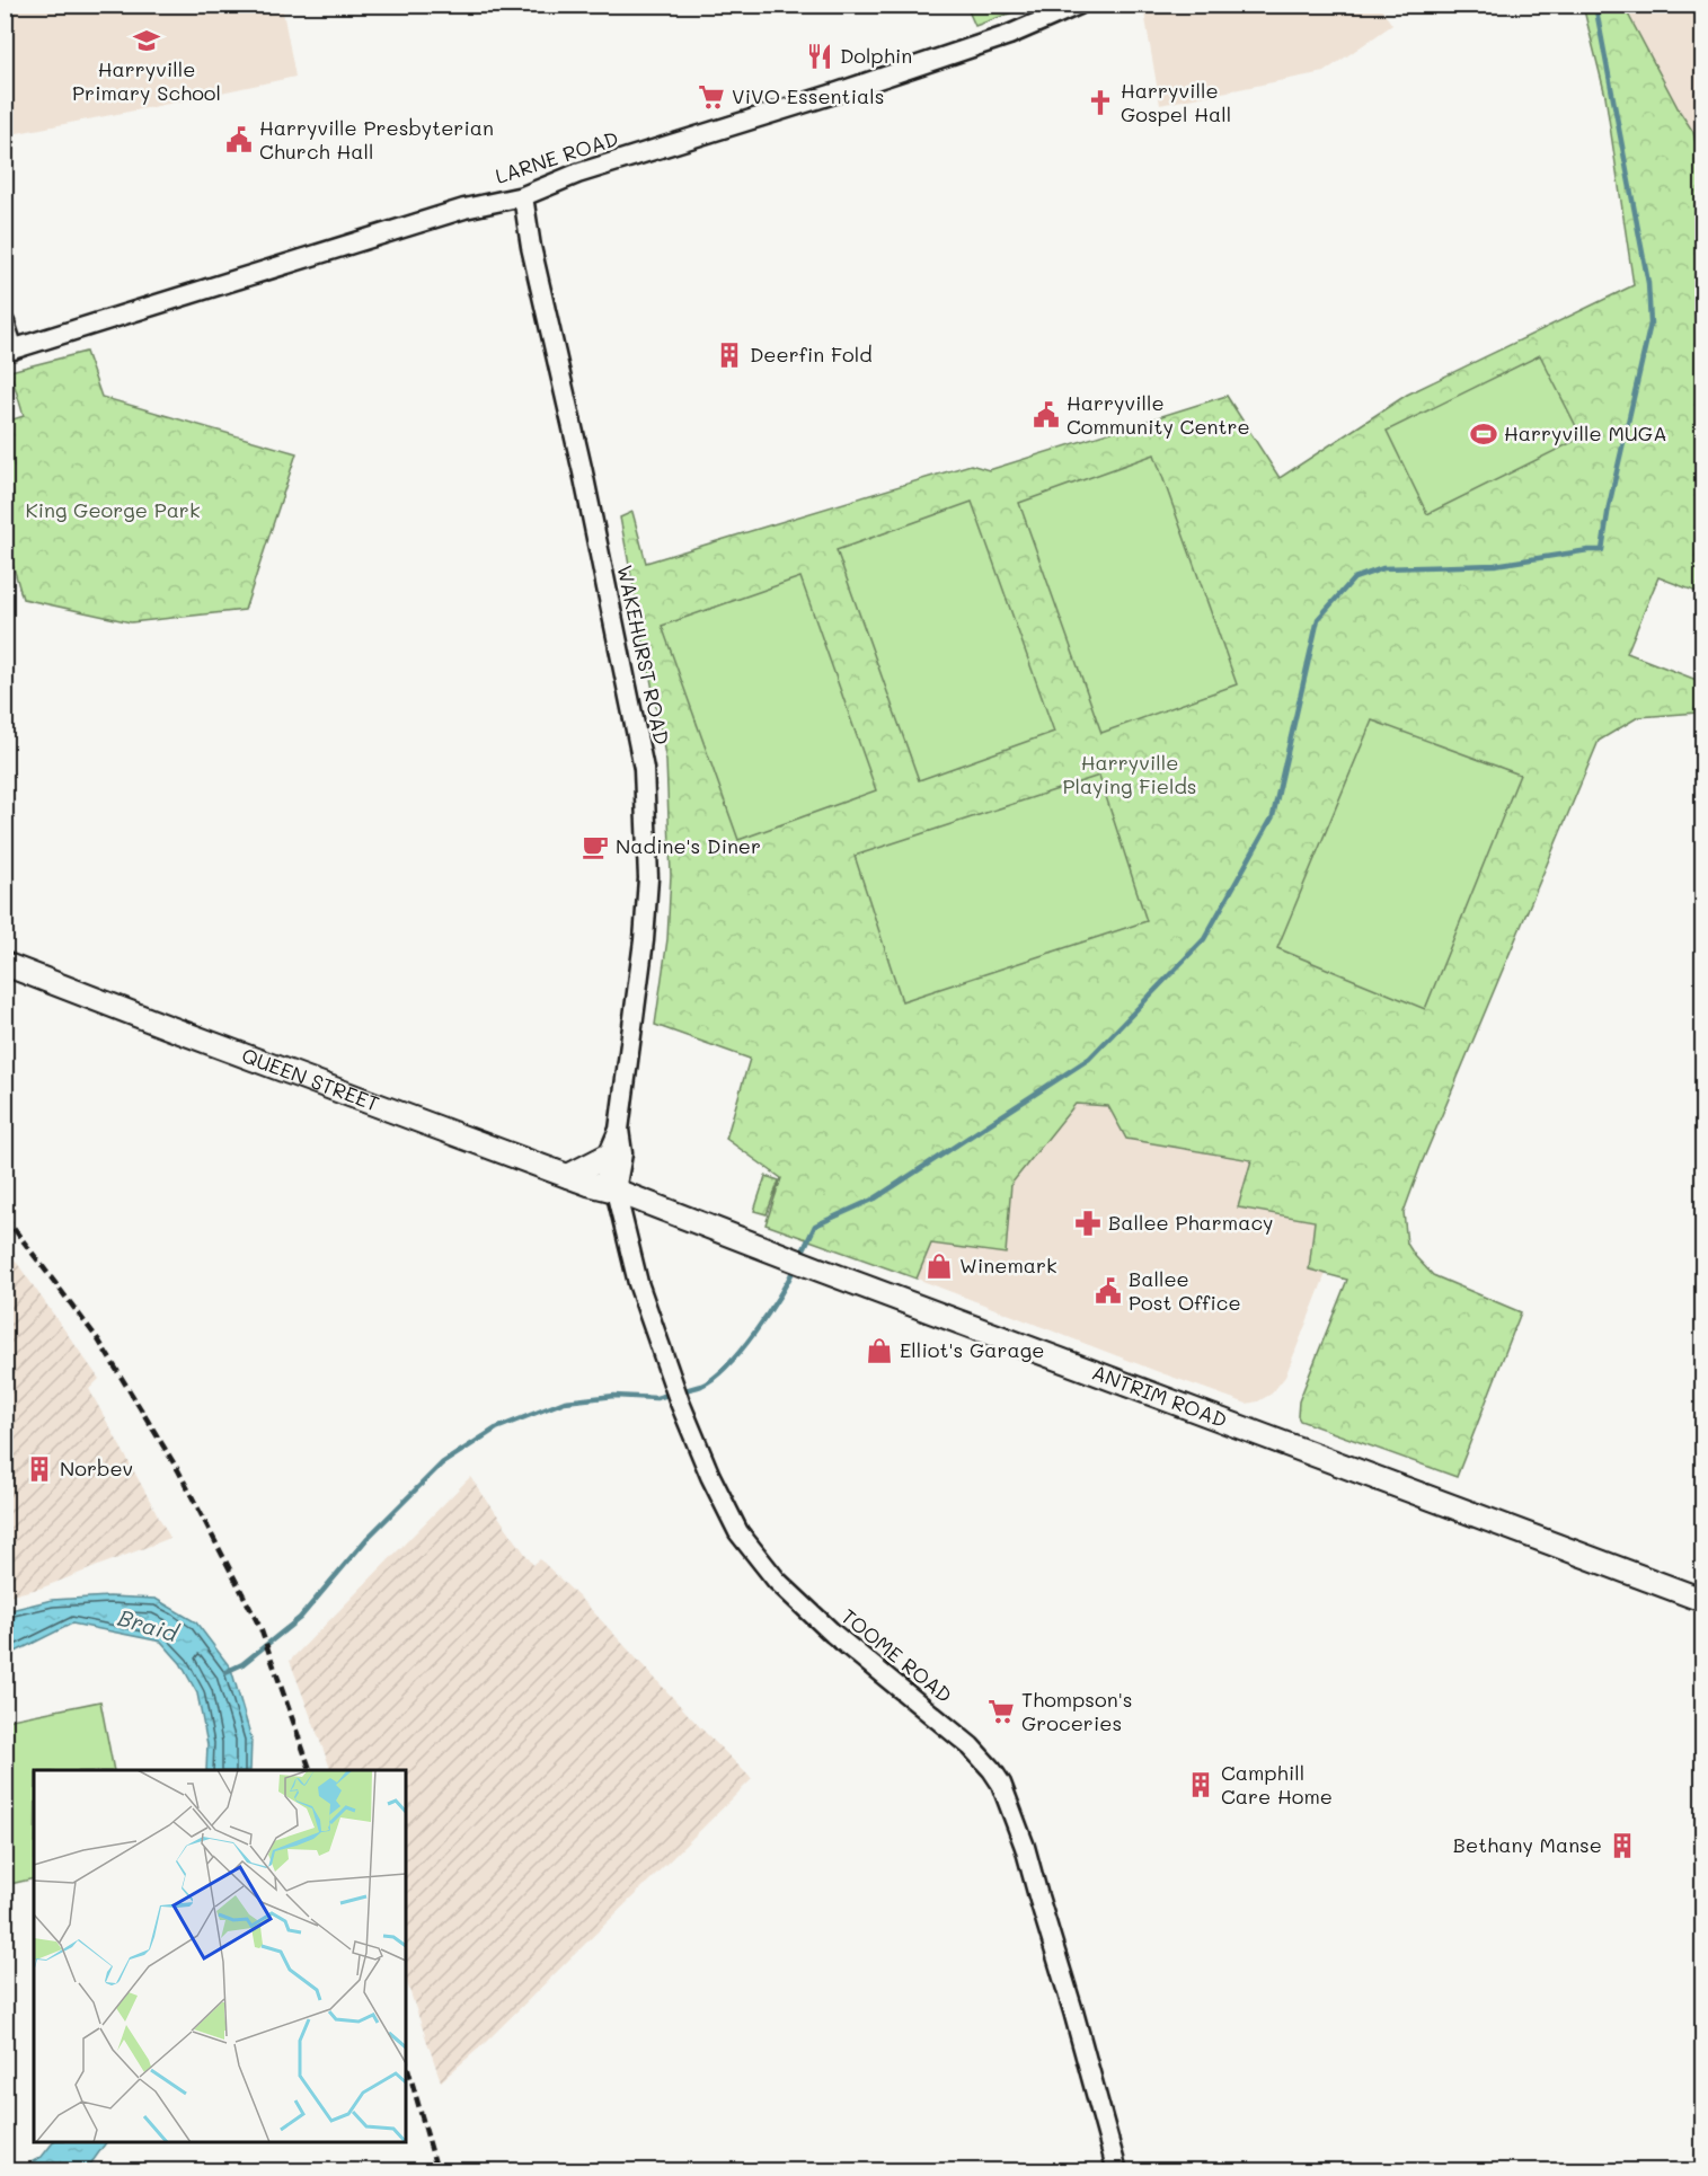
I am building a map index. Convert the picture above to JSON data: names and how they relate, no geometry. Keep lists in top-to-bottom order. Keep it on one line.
{"streets":{"main road":["QUEEN STREET","ANTRIM ROAD"],"street":["LARNE ROAD","WAKEHURST ROAD","TOOME ROAD"]},"crossings":[["LARNE ROAD","WAKEHURST ROAD"],["WAKEHURST ROAD","QUEEN STREET"],["WAKEHURST ROAD","ANTRIM ROAD"],["WAKEHURST ROAD","TOOME ROAD"],["QUEEN STREET","ANTRIM ROAD"],["QUEEN STREET","TOOME ROAD"],["ANTRIM ROAD","TOOME ROAD"]],"water":["Braid"],"parks":["King George Park","Harryville Playing Fields"],"places":{"school or university":["Harryville Primary School"],"restaurant":["Dolphin"],"supermarket":["ViVO Essentials","Thompson's Groceries"],"church":["Harryville Gospel Hall"],"public building":["Harryville Presbyterian Church Hall","Harryville Community Centre","Ballee Post Office"],"building":["Deerfin Fold","Norbev","Camphill Care Home","Bethany Manse"],"sports":["Harryville MUGA"],"cafe":["Nadine's Diner"],"pharmacy":["Ballee Pharmacy"],"shop":["Winemark","Elliot's Garage"]}}
